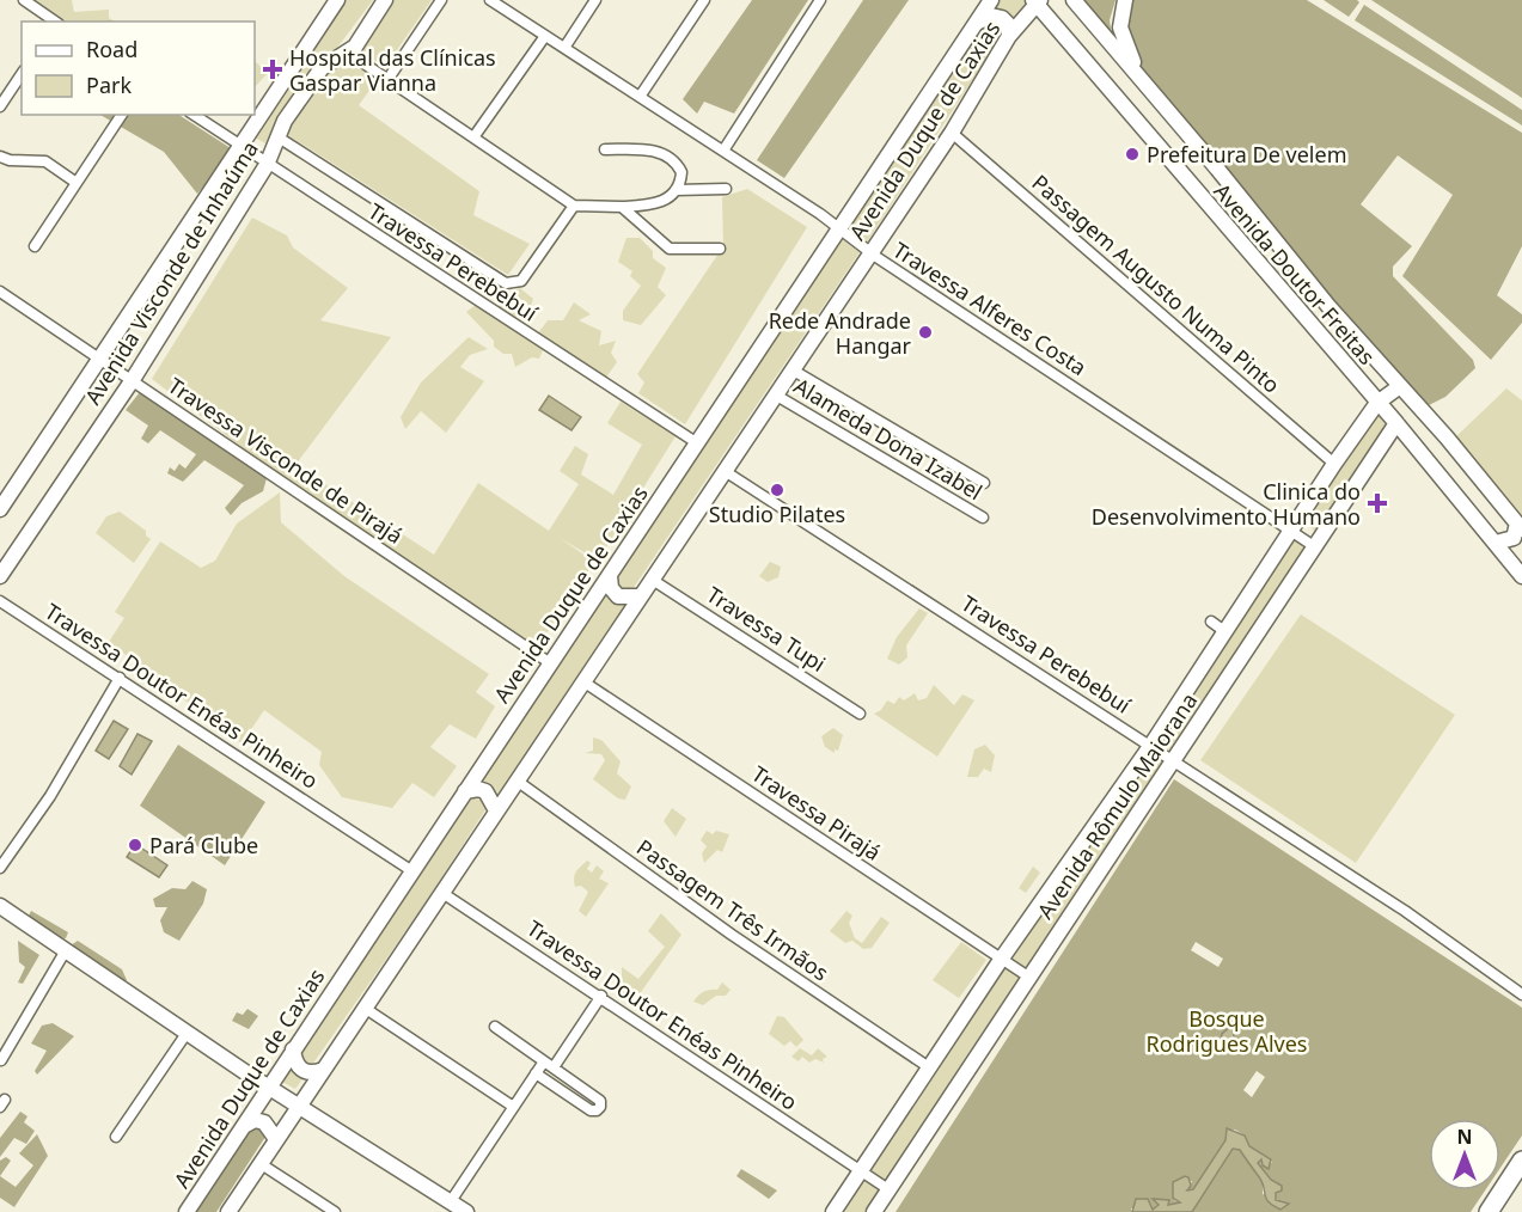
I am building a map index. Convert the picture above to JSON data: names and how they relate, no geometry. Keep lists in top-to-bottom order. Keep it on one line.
{"streets":{"main road":["Avenida Duque de Caxias","Avenida Visconde de Inhaúma","Avenida Doutor Freitas","Avenida Rômulo Maiorana"],"street":["Travessa Perebebuí","Passagem Augusto Numa Pinto","Travessa Alferes Costa","Alameda Dona Izabel","Travessa Visconde de Pirajá","Travessa Tupi","Travessa Doutor Enéas Pinheiro","Travessa Pirajá","Passagem Três Irmãos"]},"crossings":[["Avenida Duque de Caxias","Travessa Perebebuí"],["Avenida Duque de Caxias","Avenida Doutor Freitas"],["Avenida Duque de Caxias","Passagem Augusto Numa Pinto"],["Avenida Duque de Caxias","Travessa Alferes Costa"],["Avenida Duque de Caxias","Alameda Dona Izabel"],["Avenida Duque de Caxias","Travessa Visconde de Pirajá"],["Avenida Duque de Caxias","Travessa Tupi"],["Avenida Duque de Caxias","Travessa Doutor Enéas Pinheiro"],["Avenida Duque de Caxias","Travessa Pirajá"],["Avenida Duque de Caxias","Passagem Três Irmãos"],["Travessa Perebebuí","Avenida Visconde de Inhaúma"],["Travessa Perebebuí","Avenida Rômulo Maiorana"],["Avenida Visconde de Inhaúma","Travessa Visconde de Pirajá"],["Avenida Doutor Freitas","Avenida Rômulo Maiorana"],["Passagem Augusto Numa Pinto","Avenida Rômulo Maiorana"],["Travessa Alferes Costa","Avenida Rômulo Maiorana"],["Travessa Doutor Enéas Pinheiro","Avenida Rômulo Maiorana"],["Avenida Rômulo Maiorana","Travessa Pirajá"],["Avenida Rômulo Maiorana","Passagem Três Irmãos"]],"parks":["Bosque Rodrigues Alves"],"places":{"health":["Hospital das Clínicas Gaspar Vianna","Clinica do Desenvolvimento Humano"],"other":["Prefeitura De velem","Rede Andrade Hangar","Studio Pilates","Pará Clube"]},"legend":["Road","Park"],"north":"top"}
